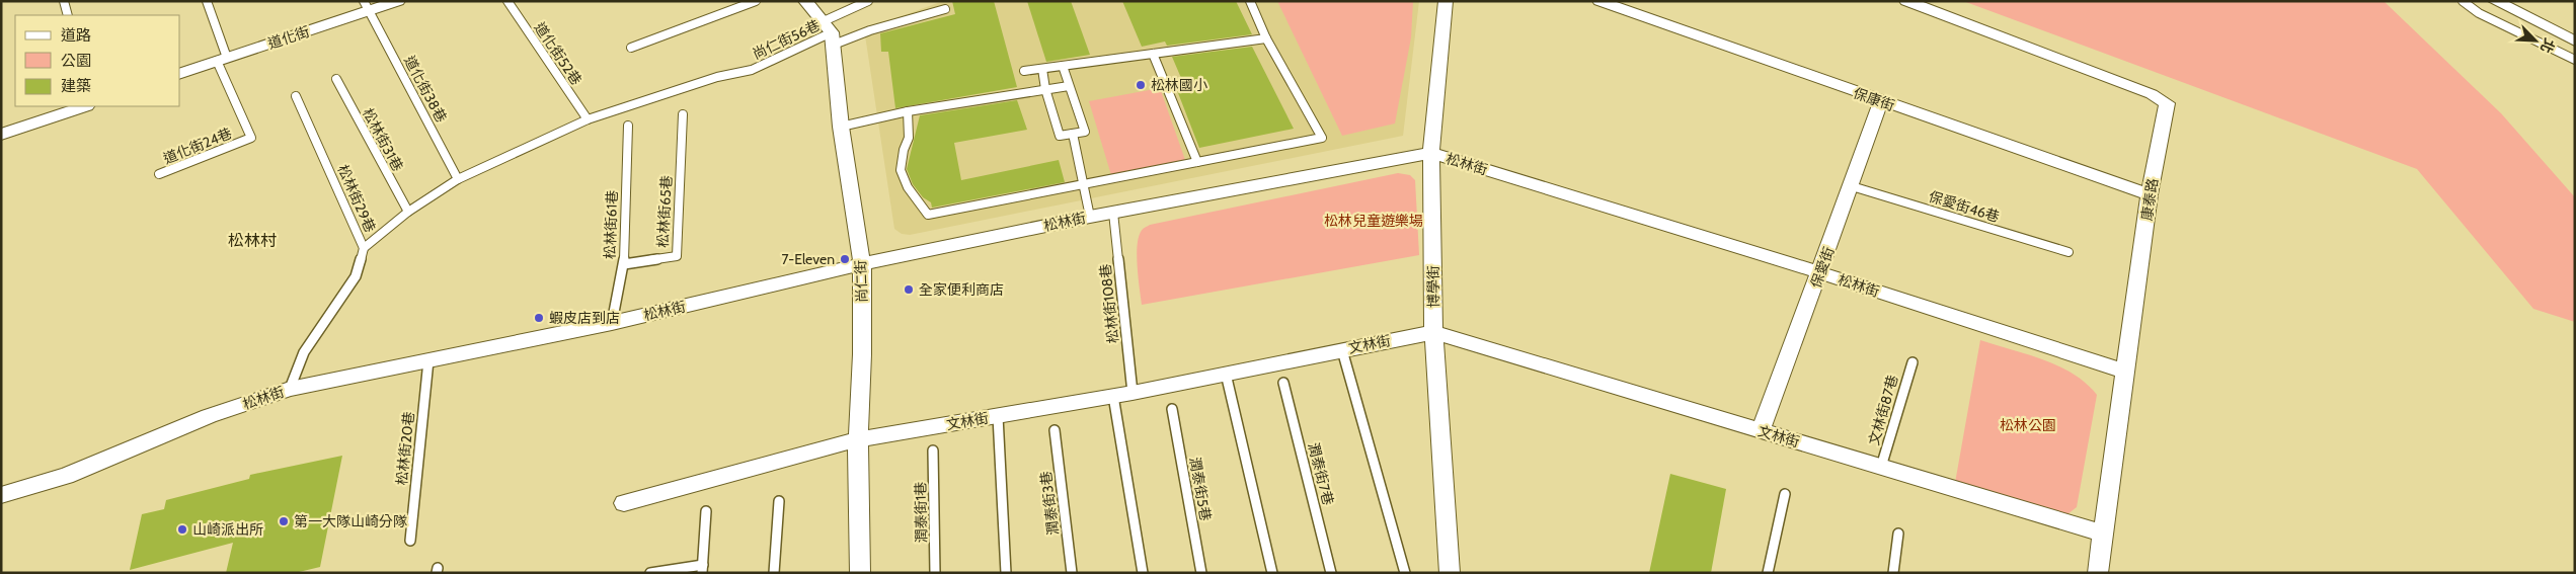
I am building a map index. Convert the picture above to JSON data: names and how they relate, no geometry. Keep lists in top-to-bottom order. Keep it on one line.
{"streets":{"street":["道化街","保康街","松林街","康泰路","保愛街","尚仁街","博學街","文林街"],"lane":["尚仁街56巷","道化街52巷","道化街38巷","松林街31巷","道化街24巷","松林街29巷","保愛街46巷","松林街65巷","松林街61巷","松林街108巷","文林街87巷","松林街20巷","潤泰街7巷","潤泰街5巷","潤泰街3巷","潤泰街1巷"]},"crossings":[["道化街","道化街38巷"],["道化街","道化街24巷"],["尚仁街56巷","道化街52巷"],["尚仁街56巷","道化街38巷"],["尚仁街56巷","松林街31巷"],["尚仁街56巷","松林街29巷"],["尚仁街56巷","尚仁街"],["保康街","康泰路"],["保康街","保愛街"],["松林街","松林街29巷"],["松林街","康泰路"],["松林街","松林街61巷"],["松林街","保愛街"],["松林街","尚仁街"],["松林街","博學街"],["松林街","松林街108巷"],["松林街","松林街20巷"],["康泰路","文林街"],["保愛街46巷","保愛街"],["松林街65巷","松林街61巷"],["保愛街","文林街"],["尚仁街","文林街"],["博學街","文林街"],["松林街108巷","文林街"],["文林街","文林街87巷"]],"districts":["松林村"],"parks":["松林兒童遊樂場","松林公園"],"places":["松林國小","7-Eleven","全家便利商店","蝦皮店到店","第一大隊山崎分隊","山崎派出所"],"legend":["道路","公園","建築"],"north":"bottom right"}
